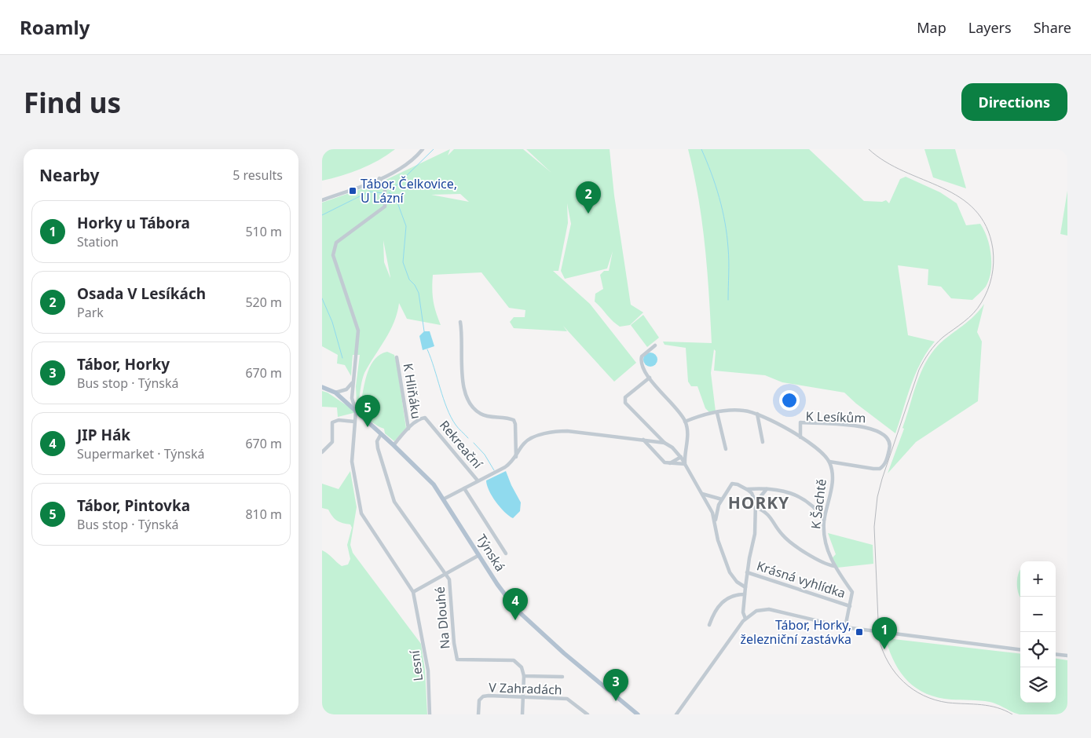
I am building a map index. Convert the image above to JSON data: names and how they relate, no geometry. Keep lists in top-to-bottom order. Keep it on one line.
{"streets":{"main road":["Týnská"],"street":["K Hliňáku","K Lesíkům","Rekreační","K Šachtě","Krásná vyhlídka","Na Dlouhé","Lesní","V Zahradách"]},"crossings":[["K Hliňáku","Rekreační"],["K Lesíkům","K Šachtě"],["Rekreační","Týnská"],["K Šachtě","Krásná vyhlídka"],["Týnská","Na Dlouhé"]],"districts":["HORKY"],"places":{"transit":["Tábor, Čelkovice, U Lázní","Tábor, Horky, železniční zastávka"]},"page":{"header":"Roamly","nav":["Map","Layers","Share"],"buttons":"Directions","title":"Find us","heading":["Nearby","5 results"],"pins":["2","5","4","1","3"],"list":[{"mark":"1","name":"Horky u Tábora","note":"Station","value":"510 m"},{"mark":"2","name":"Osada V Lesíkách","note":"Park","value":"520 m"},{"mark":"3","name":"Tábor, Horky","note":"Bus stop · Týnská","value":"670 m"},{"mark":"4","name":"JIP Hák","note":"Supermarket · Týnská","value":"670 m"},{"mark":"5","name":"Tábor, Pintovka","note":"Bus stop · Týnská","value":"810 m"}],"map_buttons":["+","−"]}}
